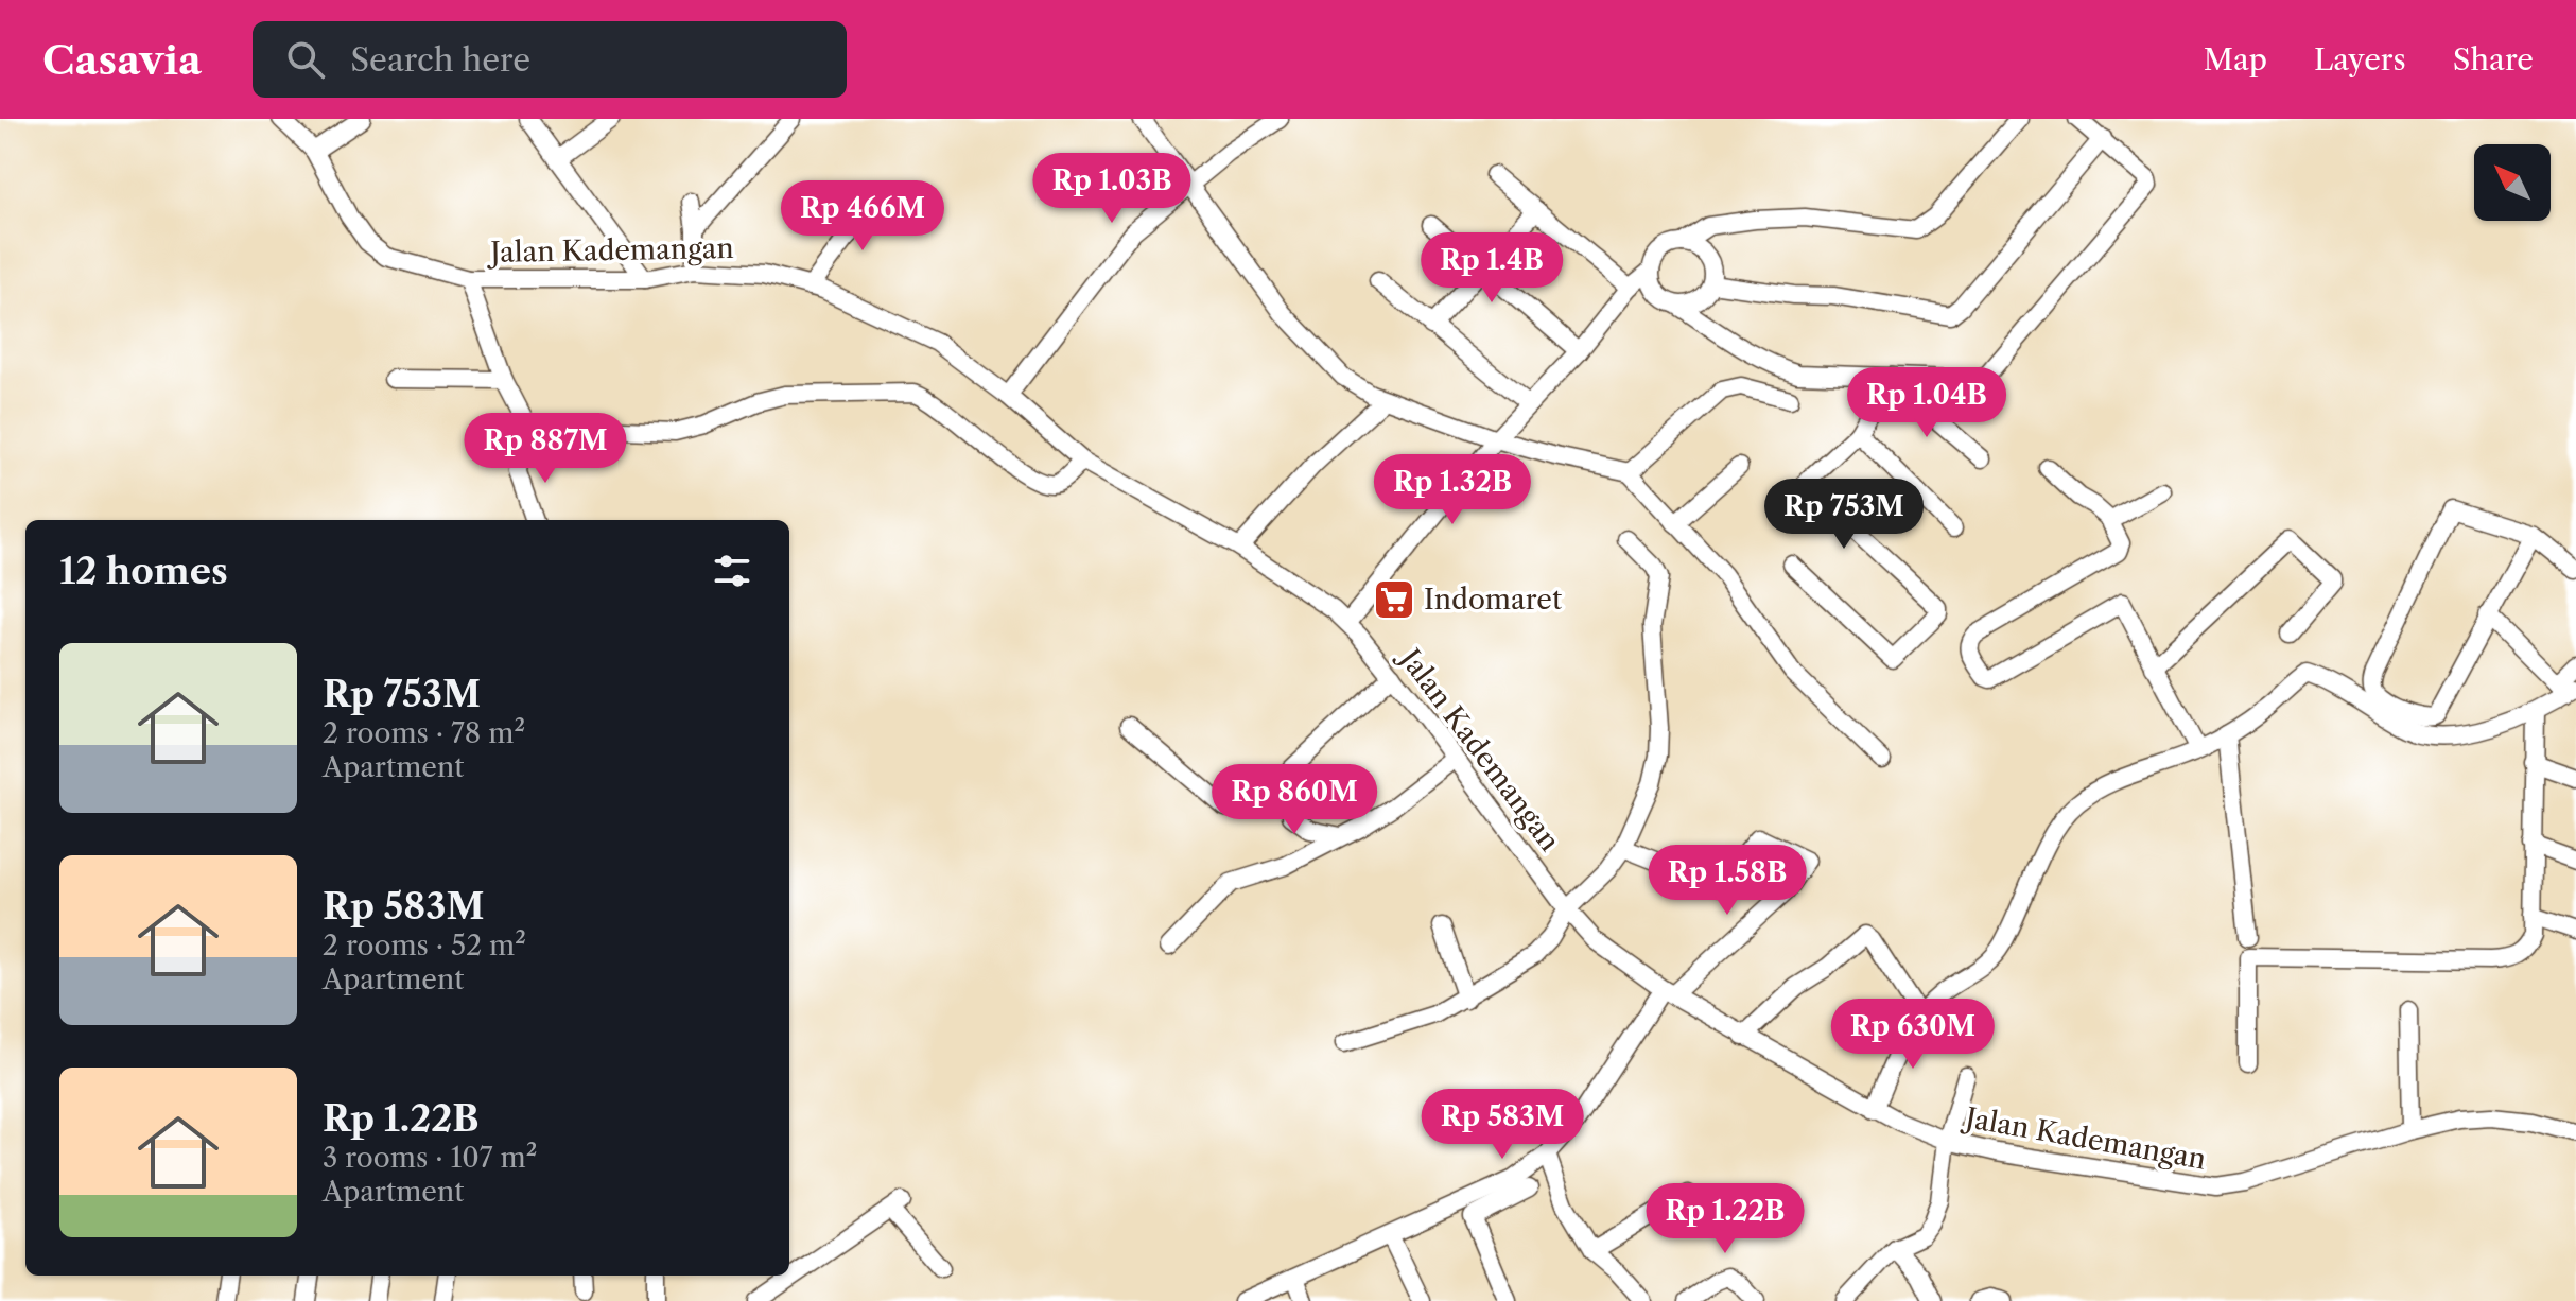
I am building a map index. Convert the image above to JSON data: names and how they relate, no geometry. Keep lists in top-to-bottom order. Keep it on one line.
{"streets":{"street":["Jalan Kademangan"]},"places":{"supermarket":["Indomaret"]},"north":"top left","page":{"header":"Casavia","search":"Search here","nav":["Map","Layers","Share"],"price":["Rp 1.03B","Rp 466M","Rp 1.4B","Rp 1.04B","Rp 887M","Rp 1.32B","Rp 753M","Rp 860M","Rp 1.58B","Rp 630M","Rp 583M","Rp 1.22B"],"heading":"12 homes","list":[{"name":"Rp 753M","note":"2 rooms · 78 m² · Apartment"},{"name":"Rp 583M","note":"2 rooms · 52 m² · Apartment"},{"name":"Rp 1.22B","note":"3 rooms · 107 m² · Apartment"}]}}
